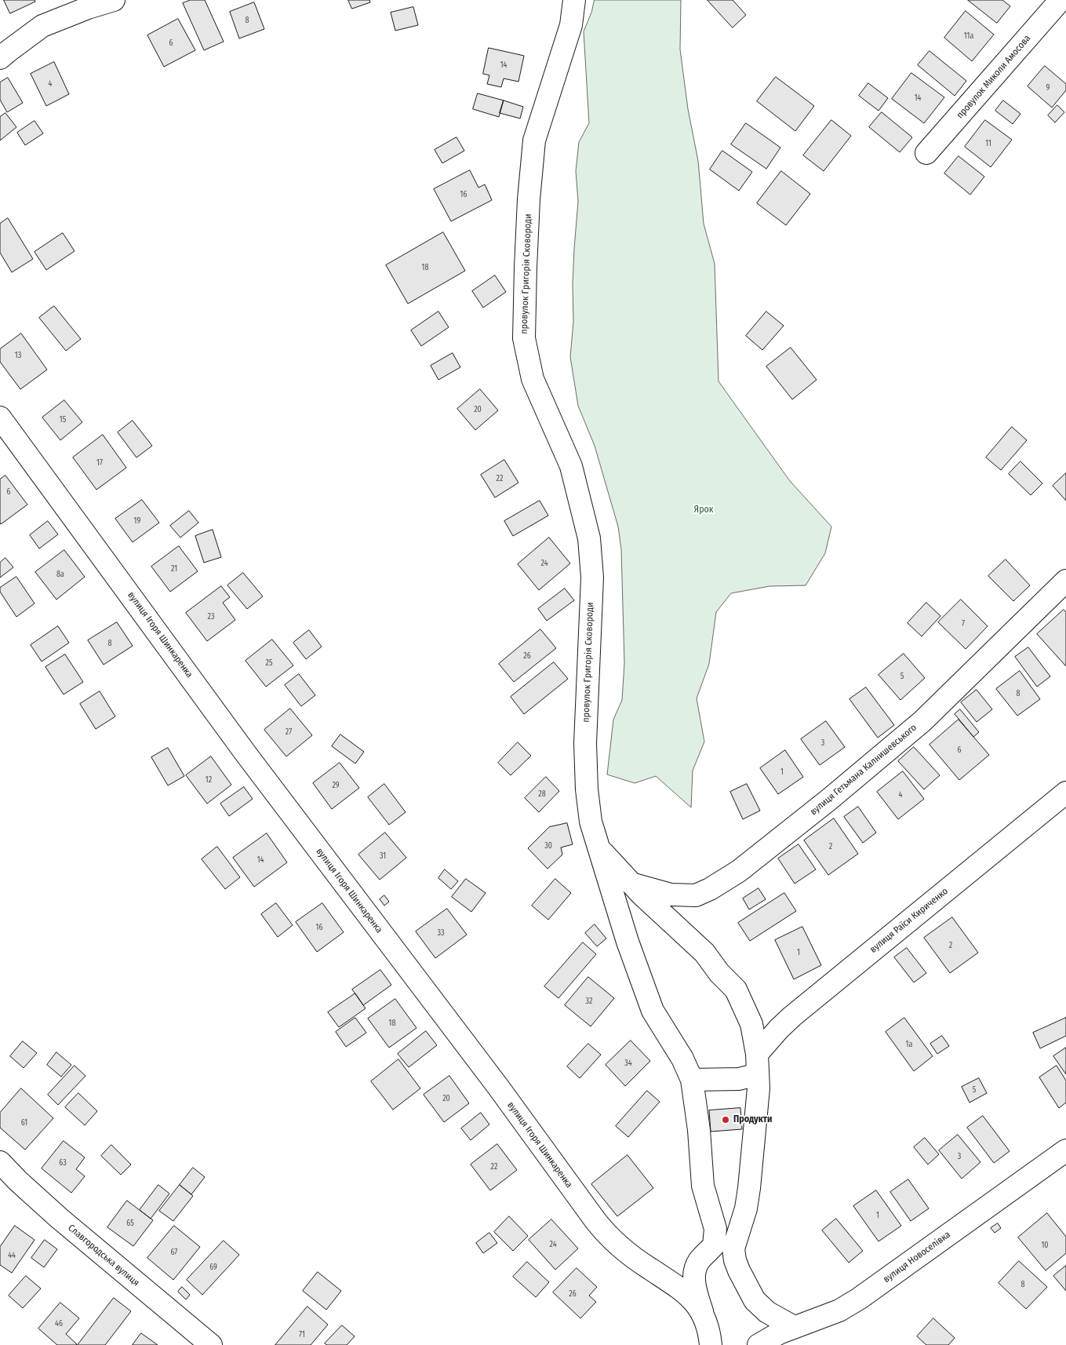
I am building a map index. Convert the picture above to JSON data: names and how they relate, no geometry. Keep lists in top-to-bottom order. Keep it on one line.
{"streets":{"street":["провулок Миколи Амосова","провулок Григорія Сковороди","вулиця Ігоря Шинкаренка","вулиця Гетьмана Калнишевського","вулиця Раїси Кириченко","Славгородська вулиця","вулиця Новоселівка"]},"crossings":[["провулок Григорія Сковороди","вулиця Ігоря Шинкаренка"]],"parks":["Ярок"],"places":["Продукти"],"house_numbers":["8","11а","6","14","4","9","14","11","16","18","13","20","15","17","22","6","19","24","21","8а","23","7","8","26","25","5","8","27","3","6","1","12","29","28","4","30","2","31","14","16","33","2","1","32","18","1а","34","5","20","61","3","63","22","1","65","24","10","67","44","69","8","26","46","71"]}
